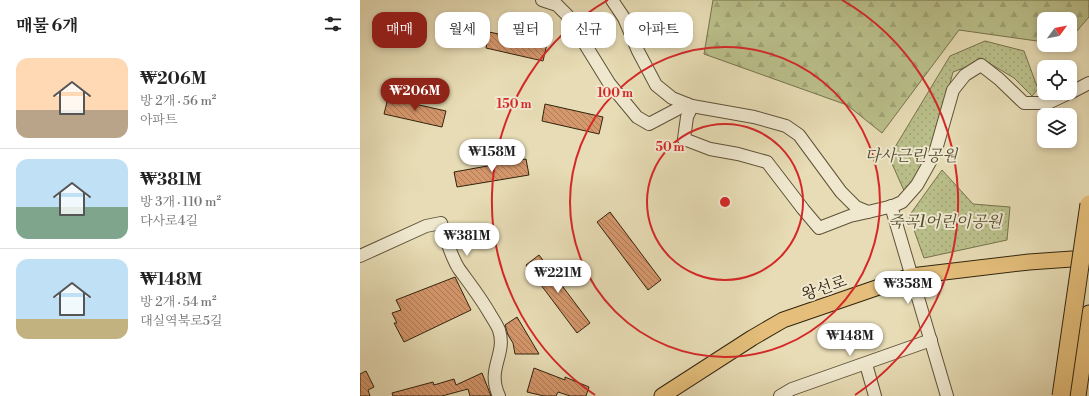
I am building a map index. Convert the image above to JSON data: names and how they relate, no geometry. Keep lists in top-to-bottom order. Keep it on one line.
{"streets":{"main road":["왕선로"]},"parks":["다사근린공원","죽곡1어린이공원"],"north":"top right","page":{"heading":"매물 6개","chip":["매매","월세","필터","신규","아파트"],"list":[{"name":"₩206M","note":"방 2개 · 56 m² · 아파트"},{"name":"₩381M","note":"방 3개 · 110 m² · 다사로4길"},{"name":"₩148M","note":"방 2개 · 54 m² · 대실역북로5길"}],"price":["₩206M","₩158M","₩381M","₩221M","₩358M","₩148M"]},"rings":["100 m","150 m","50 m"]}
